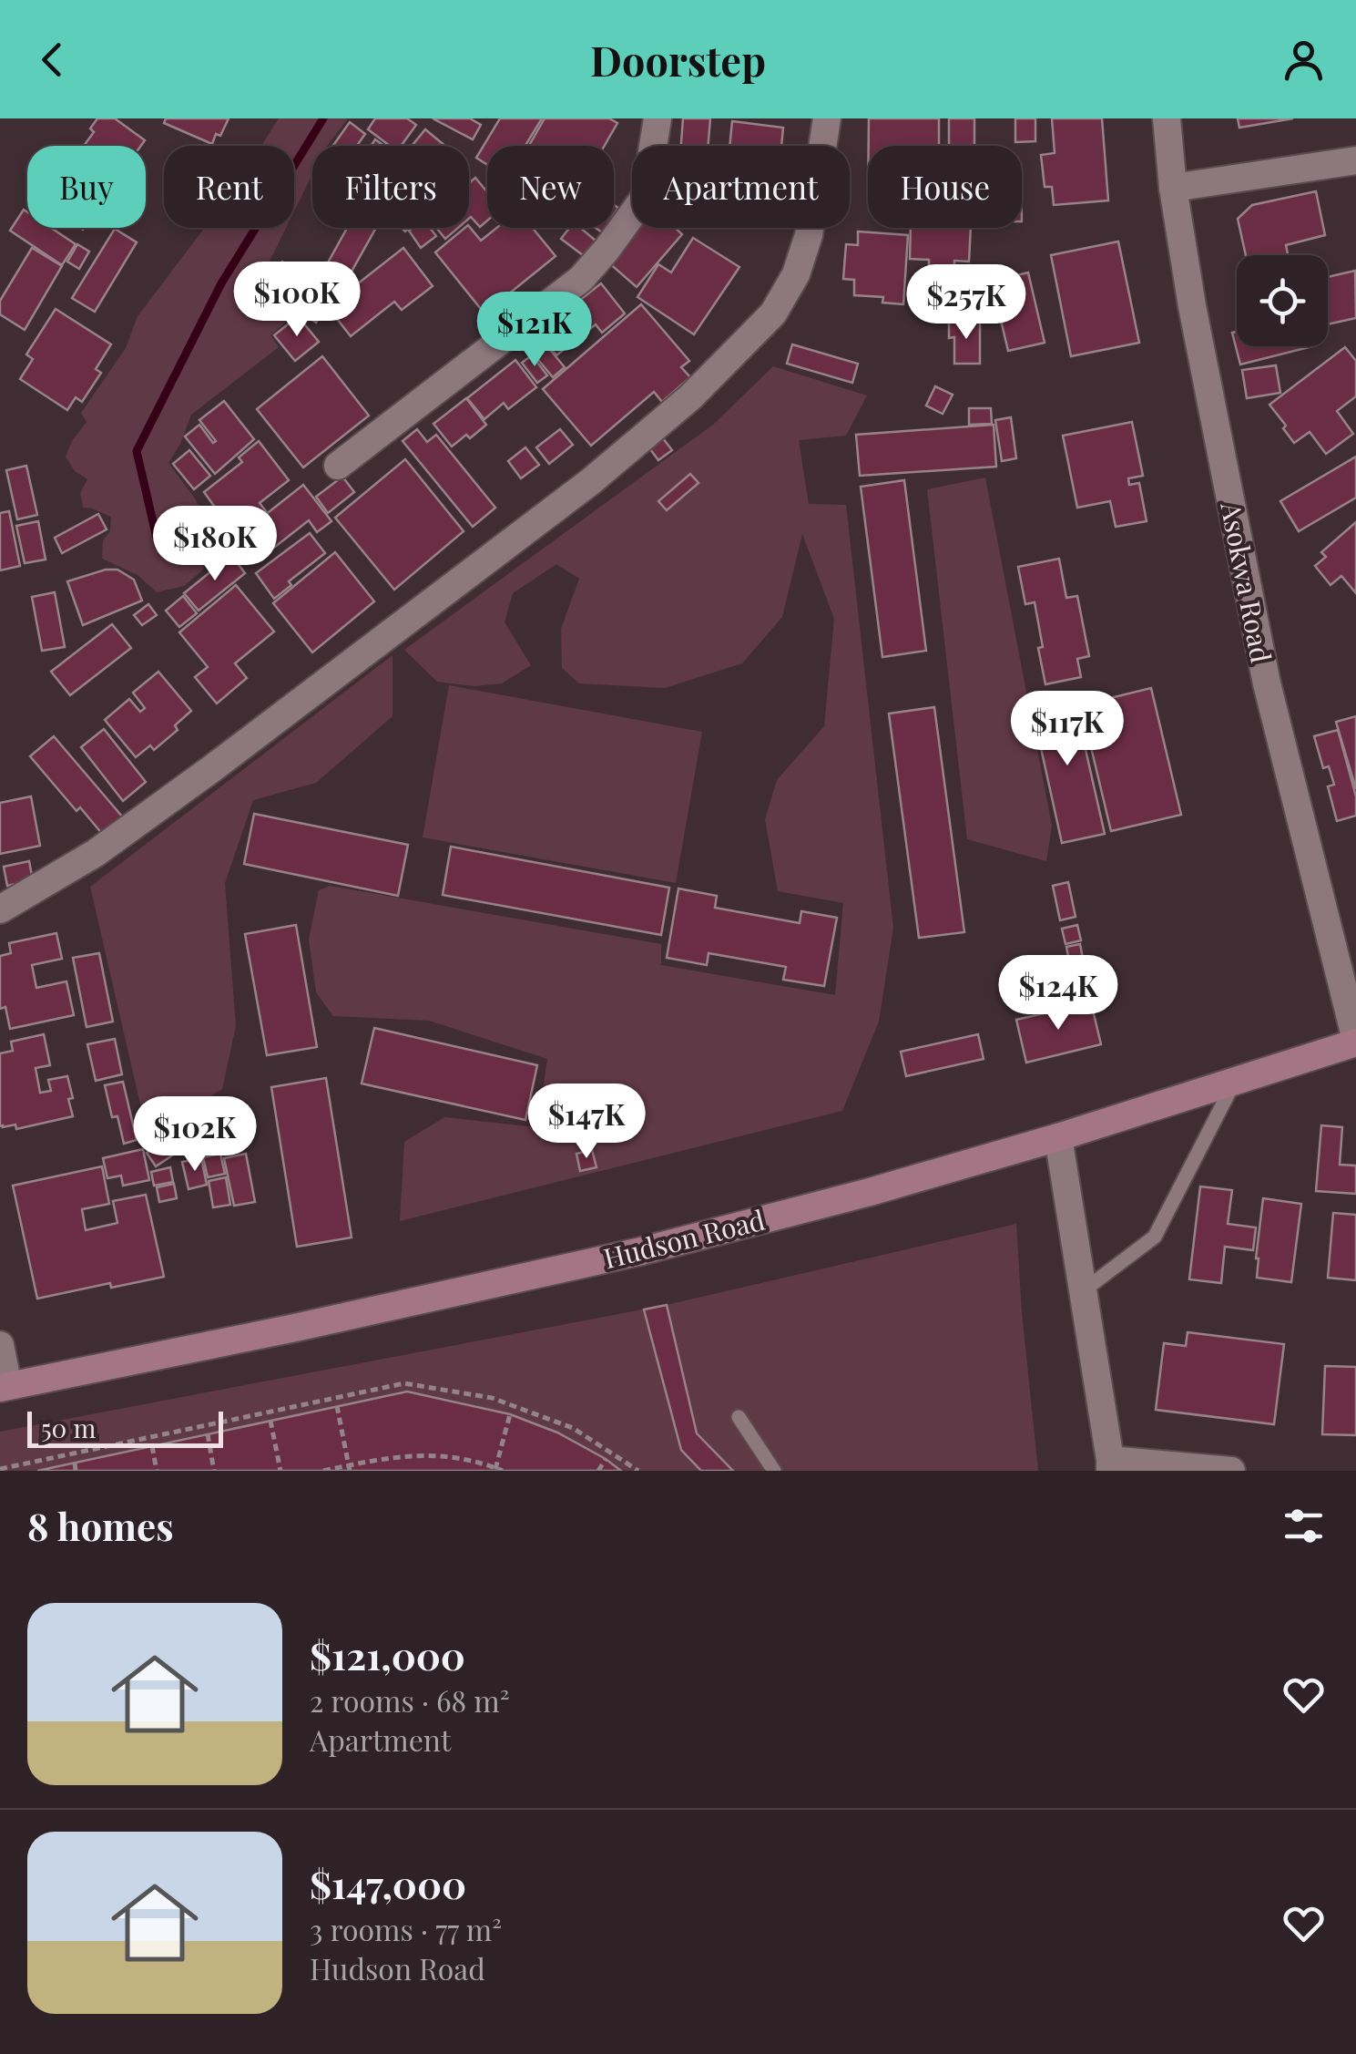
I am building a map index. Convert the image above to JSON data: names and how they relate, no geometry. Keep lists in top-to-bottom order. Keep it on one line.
{"streets":{"street":["Asokwa Road","Hudson Road"]},"crossings":[["Asokwa Road","Hudson Road"]],"scale_bar":"50 m","page":{"header":"Doorstep","chip":["Buy","Rent","Filters","New","Apartment","House"],"price":["$100K","$257K","$121K","$180K","$117K","$124K","$147K","$102K"],"scale":"50 m","heading":"8 homes","list":[{"name":"$121,000","note":"2 rooms · 68 m² · Apartment"},{"name":"$147,000","note":"3 rooms · 77 m² · Hudson Road"}]}}
